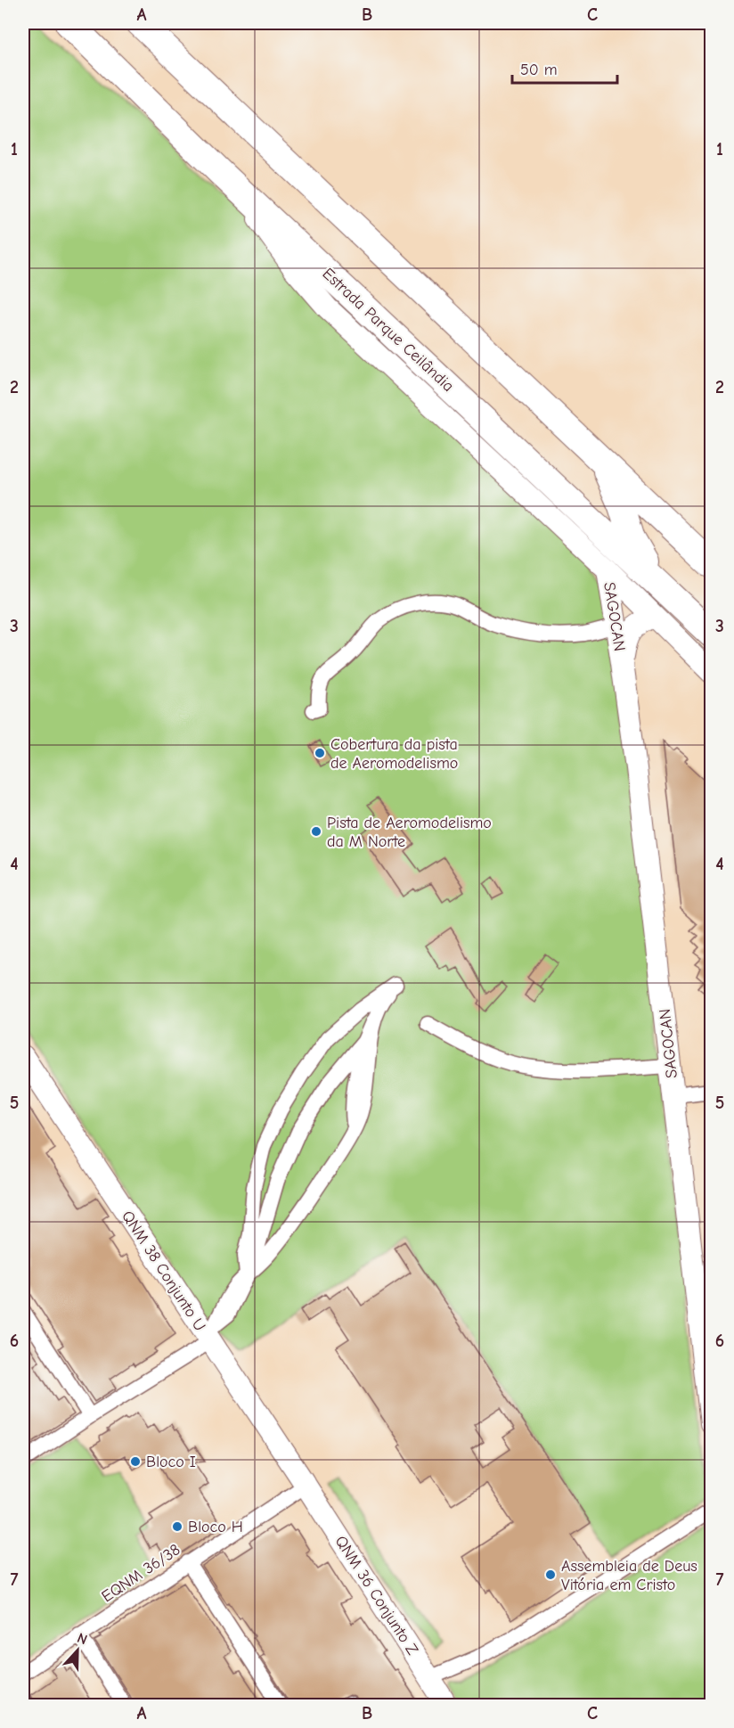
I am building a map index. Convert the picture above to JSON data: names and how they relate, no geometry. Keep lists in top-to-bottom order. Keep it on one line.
{"streets":{"highway":["Estrada Parque Ceilândia"],"street":["SAGOCAN","QNM 38 Conjunto U","EQNM 36/38","QNM 36 Conjunto Z"]},"crossings":[["QNM 38 Conjunto U","EQNM 36/38"],["QNM 38 Conjunto U","QNM 36 Conjunto Z"],["EQNM 36/38","QNM 36 Conjunto Z"]],"places":["Cobertura da pista de Aeromodelismo","Pista de Aeromodelismo da M Norte","Bloco I","Bloco H","Assembleia de Deus Vitória em Cristo"],"scale_bar":"50 m","north":"top","grid":{"columns":["A","B","C"],"rows":["1","2","3","4","5","6","7"]}}
